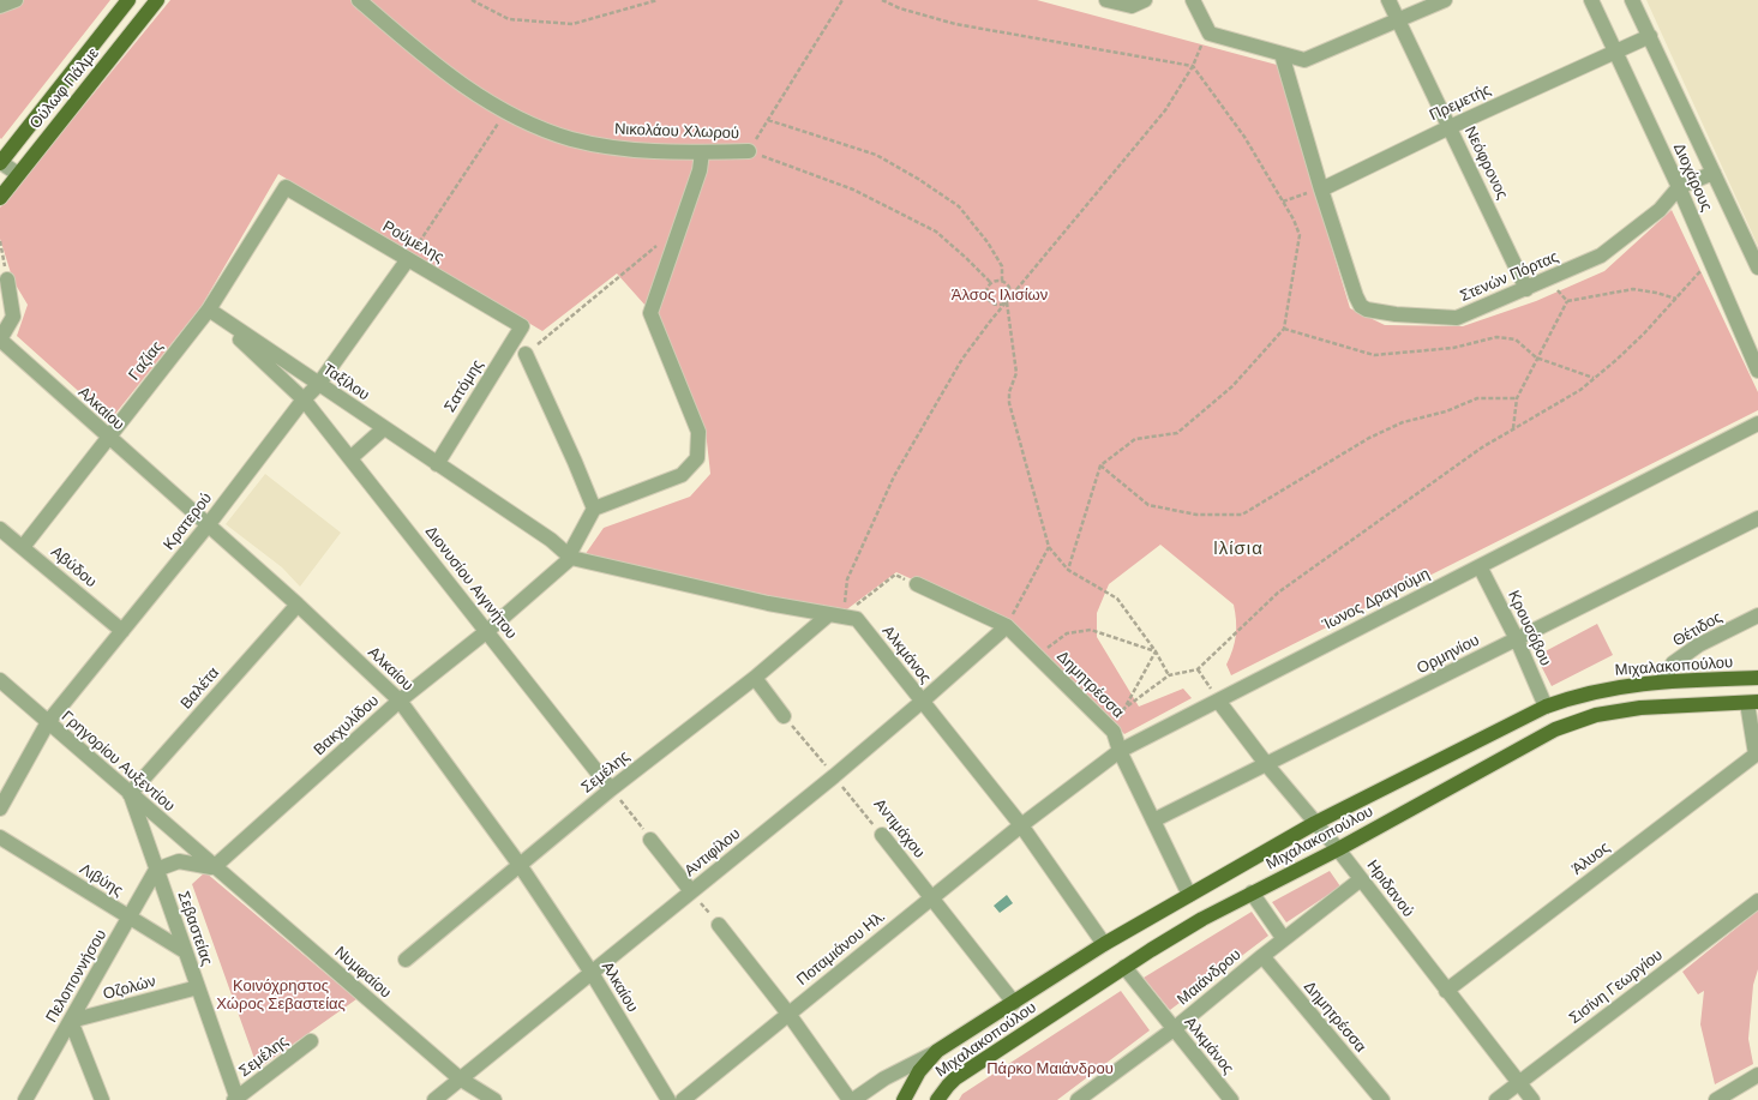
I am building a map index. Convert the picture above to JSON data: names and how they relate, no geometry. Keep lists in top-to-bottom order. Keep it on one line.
{"streets":{"main road":["Ούλωφ Πάλμε","Μιχαλακοπούλου"],"street":["Πρεμετής","Νικολάου Χλωρού","Νεόφρονος","Διοχάρους","Ρούμελης","Στενών Πόρτας","Γαζίας","Ταξίλου","Σατόμης","Αλκαίου","Κρατερού","Αβύδου","Διονυσίου Αιγινήτου","Ίωνος Δραγούμη","Κρουσόβου","Θέτιδος","Αλκμάνος","Ορμηνίου","Δημητρέσσα","Βαλέτα","Βακχυλίδου","Γρηγορίου Αυξεντίου","Σεμέλης","Αντιμάχου","Αντιφίλου","Άλυος","Λιβύης","Ηριδανού","Σεβαστείας","Ποταμιάνου Ηλ.","Νυμφαίου","Πελοποννήσου","Μαιάνδρου","Σισίνη Γεωργίου","Οζολών"]},"crossings":[["Πρεμετής","Νεόφρονος"],["Πρεμετής","Διοχάρους"],["Πρεμετής","Στενών Πόρτας"],["Νεόφρονος","Στενών Πόρτας"],["Διοχάρους","Στενών Πόρτας"],["Ρούμελης","Γαζίας"],["Ρούμελης","Σατόμης"],["Ρούμελης","Κρατερού"],["Γαζίας","Ταξίλου"],["Γαζίας","Αλκαίου"],["Γαζίας","Αβύδου"],["Ταξίλου","Σατόμης"],["Ταξίλου","Κρατερού"],["Ταξίλου","Αλκμάνος"],["Ταξίλου","Βακχυλίδου"],["Αλκαίου","Κρατερού"],["Αλκαίου","Βαλέτα"],["Αλκαίου","Βακχυλίδου"],["Αλκαίου","Σεμέλης"],["Αλκαίου","Αντιφίλου"],["Κρατερού","Αβύδου"],["Κρατερού","Διονυσίου Αιγινήτου"],["Κρατερού","Γρηγορίου Αυξεντίου"],["Διονυσίου Αιγινήτου","Βακχυλίδου"],["Διονυσίου Αιγινήτου","Σεμέλης"],["Ίωνος Δραγούμη","Κρουσόβου"],["Ίωνος Δραγούμη","Αλκμάνος"],["Ίωνος Δραγούμη","Δημητρέσσα"],["Ίωνος Δραγούμη","Ηριδανού"],["Ίωνος Δραγούμη","Ποταμιάνου Ηλ."],["Κρουσόβου","Ορμηνίου"],["Κρουσόβου","Μιχαλακοπούλου"],["Θέτιδος","Μιχαλακοπούλου"],["Αλκμάνος","Μιχαλακοπούλου"],["Αλκμάνος","Βακχυλίδου"],["Αλκμάνος","Σεμέλης"],["Αλκμάνος","Αντιφίλου"],["Αλκμάνος","Ποταμιάνου Ηλ."],["Αλκμάνος","Μαιάνδρου"],["Ορμηνίου","Δημητρέσσα"],["Ορμηνίου","Ηριδανού"],["Μιχαλακοπούλου","Δημητρέσσα"],["Μιχαλακοπούλου","Αντιμάχου"],["Μιχαλακοπούλου","Ηριδανού"],["Δημητρέσσα","Αντιφίλου"],["Δημητρέσσα","Μαιάνδρου"],["Βαλέτα","Γρηγορίου Αυξεντίου"],["Βαλέτα","Σεβαστείας"],["Βακχυλίδου","Γρηγορίου Αυξεντίου"],["Βακχυλίδου","Νυμφαίου"],["Γρηγορίου Αυξεντίου","Σεβαστείας"],["Γρηγορίου Αυξεντίου","Νυμφαίου"],["Σεμέλης","Σεβαστείας"],["Αντιμάχου","Αντιφίλου"],["Αντιμάχου","Ποταμιάνου Ηλ."],["Αντιφίλου","Νυμφαίου"],["Άλυος","Ηριδανού"],["Λιβύης","Σεβαστείας"],["Λιβύης","Πελοποννήσου"],["Ηριδανού","Μαιάνδρου"],["Ηριδανού","Σισίνη Γεωργίου"],["Σεβαστείας","Πελοποννήσου"],["Σεβαστείας","Οζολών"],["Πελοποννήσου","Οζολών"]],"districts":["Iλίσια"],"parks":["Άλσος Ιλισίων","Κοινόχρηστος Χώρος Σεβαστείας","Πάρκο Μαιάνδρου"]}
